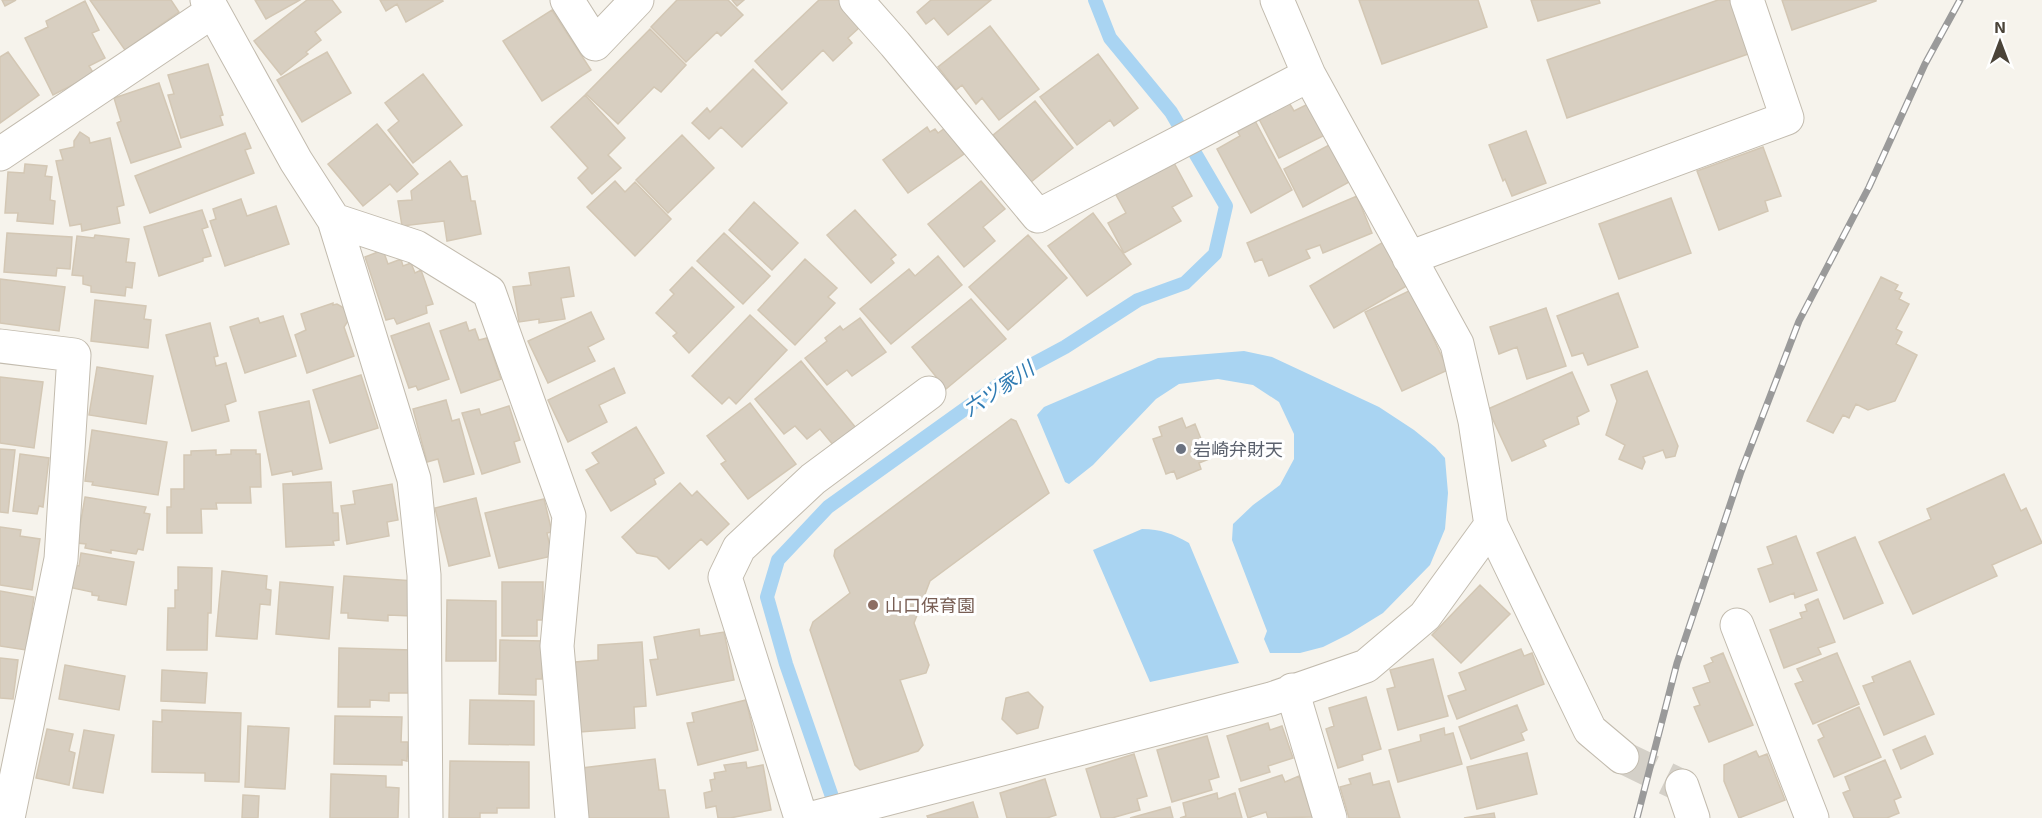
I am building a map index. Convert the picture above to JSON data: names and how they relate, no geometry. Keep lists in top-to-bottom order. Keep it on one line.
{"water":["六ツ家川"],"places":["岩崎弁財天","山口保育園"],"north":"top"}
